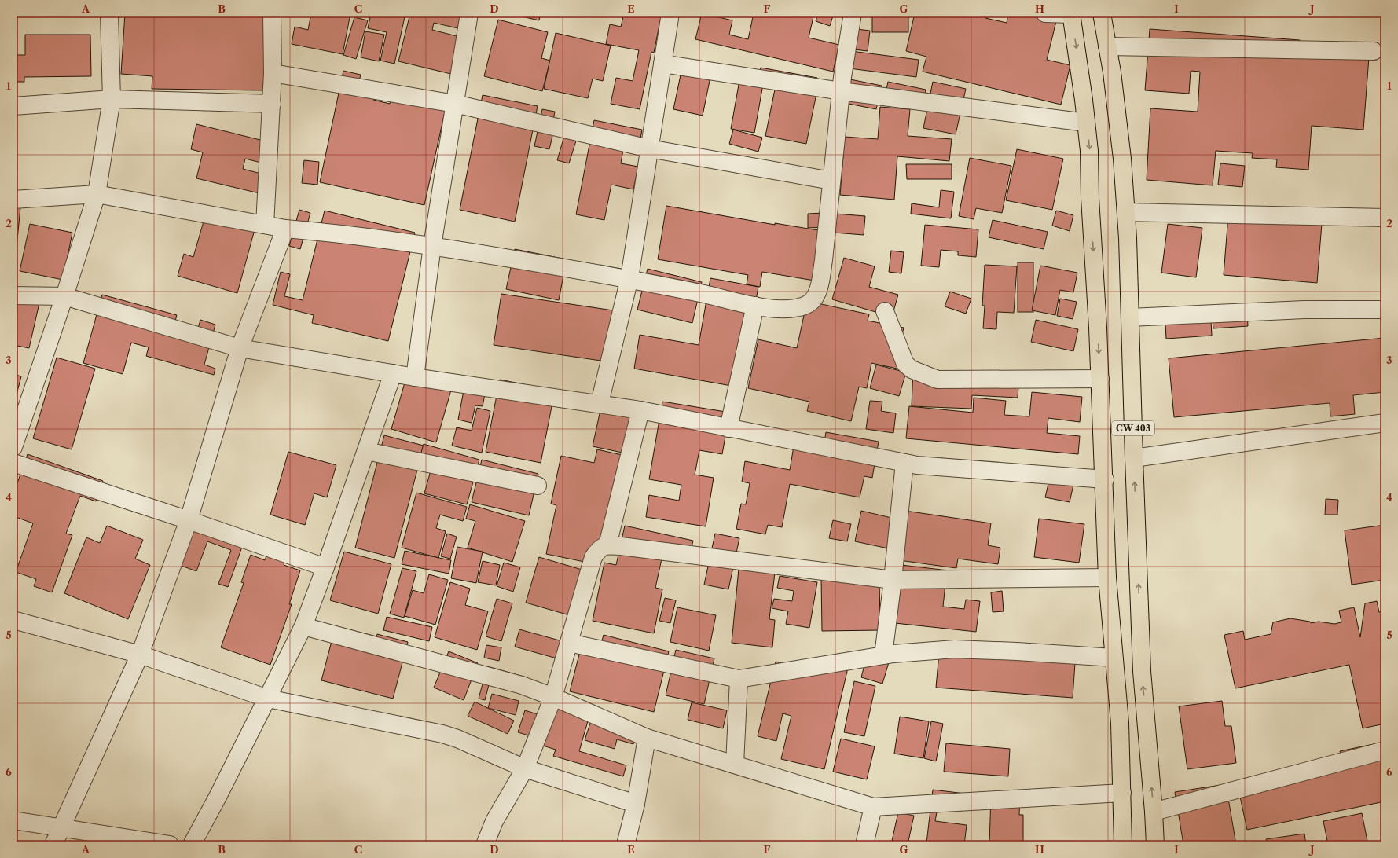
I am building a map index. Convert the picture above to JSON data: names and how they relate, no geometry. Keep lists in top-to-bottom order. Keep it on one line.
{"streets":{"main road":["CW 403"]},"grid":{"columns":["A","B","C","D","E","F","G","H","I","J"],"rows":["1","2","3","4","5","6"]}}
